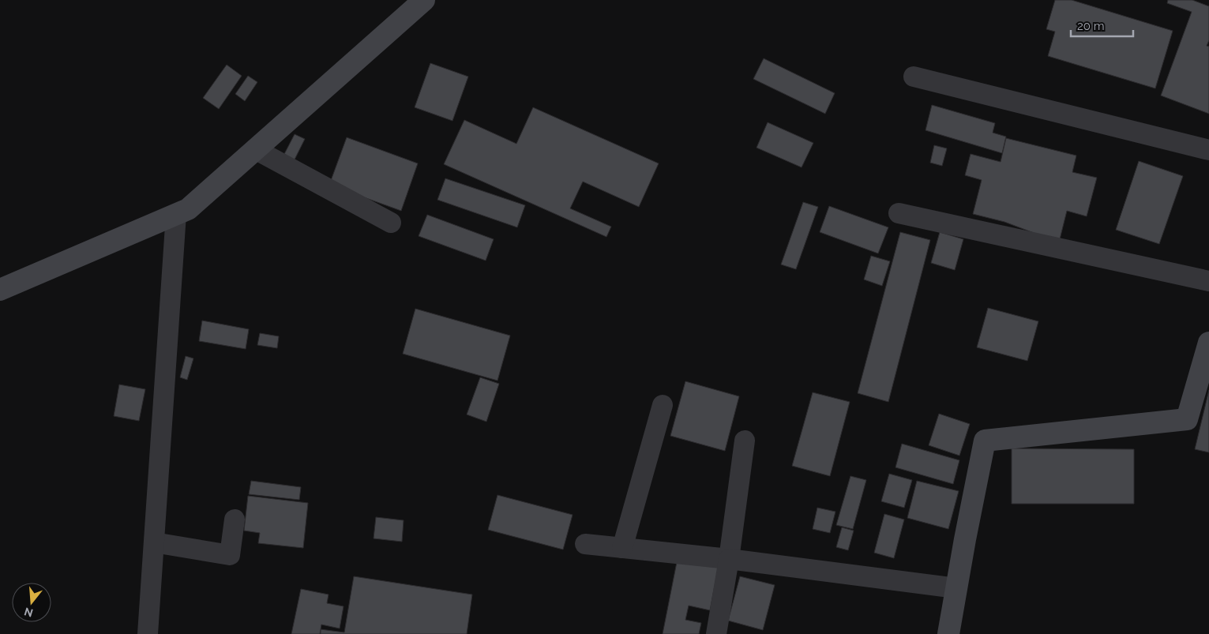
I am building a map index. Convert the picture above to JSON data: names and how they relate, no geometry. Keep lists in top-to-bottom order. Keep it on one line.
{"scale_bar":"20 m","north":"bottom"}
